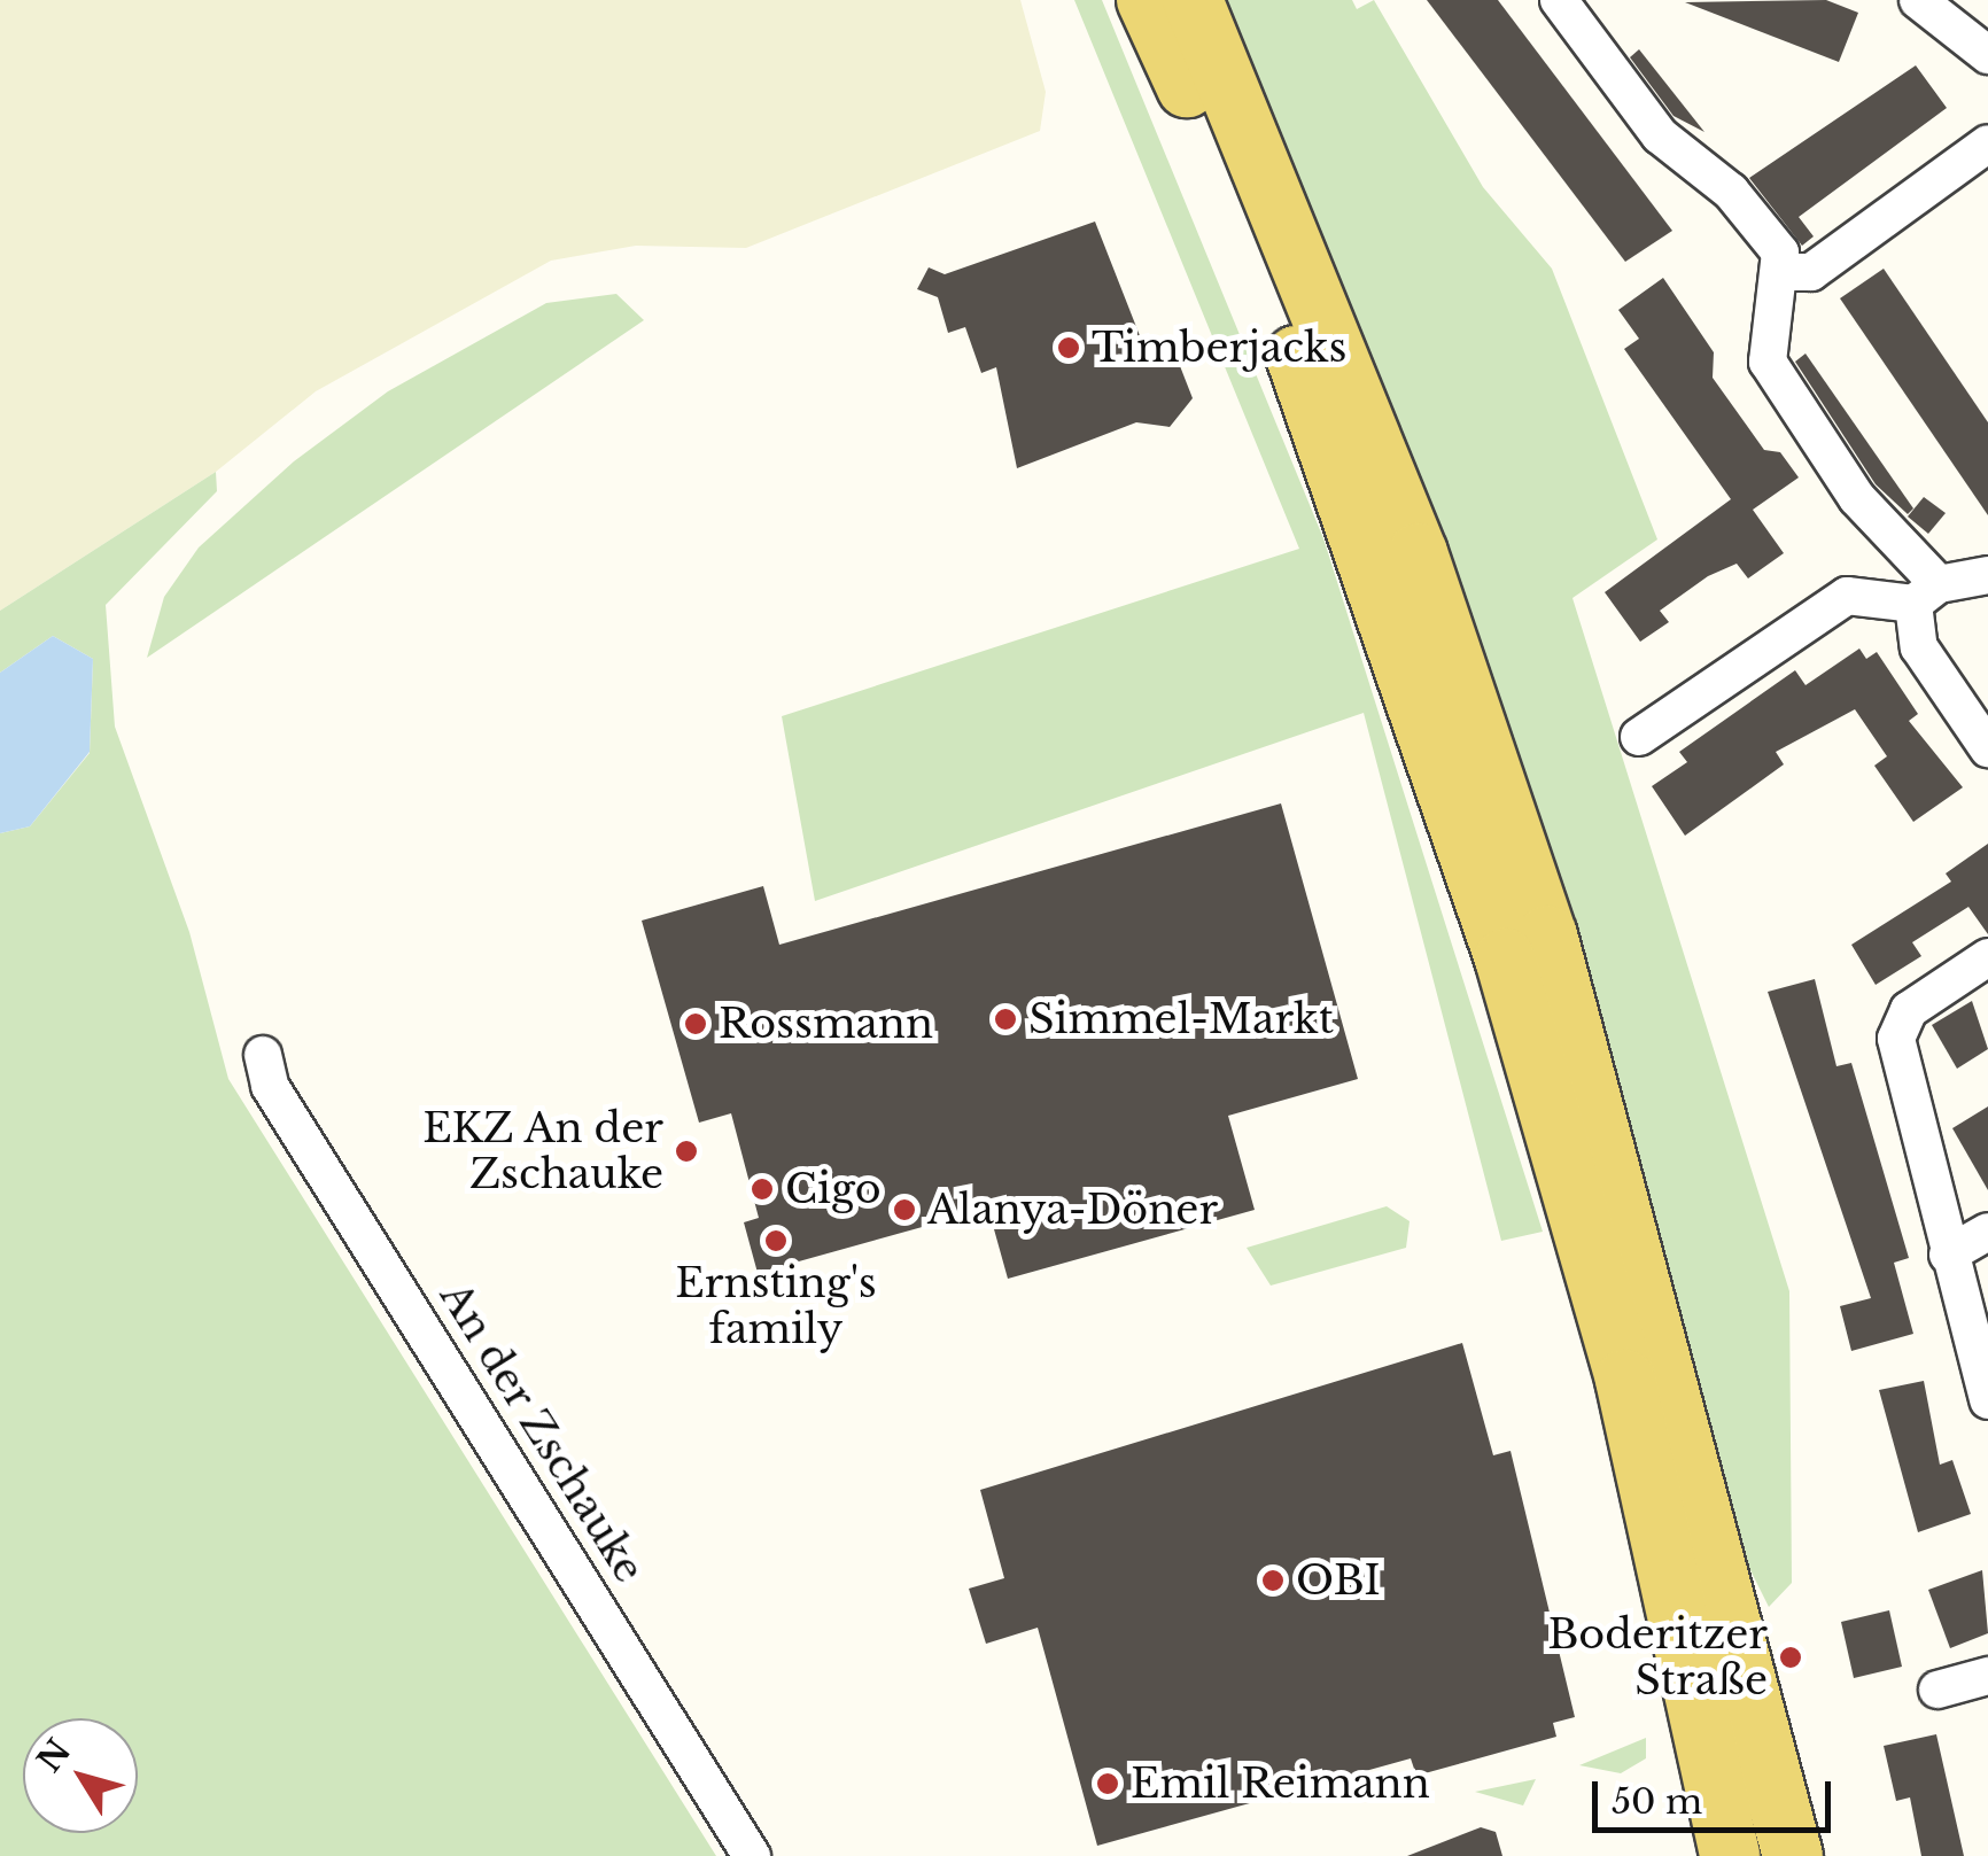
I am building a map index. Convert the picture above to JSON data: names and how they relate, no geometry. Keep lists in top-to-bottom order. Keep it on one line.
{"streets":{"street":["An der Zschauke"]},"places":["Timberjacks","Simmel-Markt","Rossmann","EKZ An der Zschauke","Cigo","Alanya-Döner","Ernsting's family","OBI","Boderitzer Straße","Emil Reimann"],"scale_bar":"50 m","north":"top left"}
